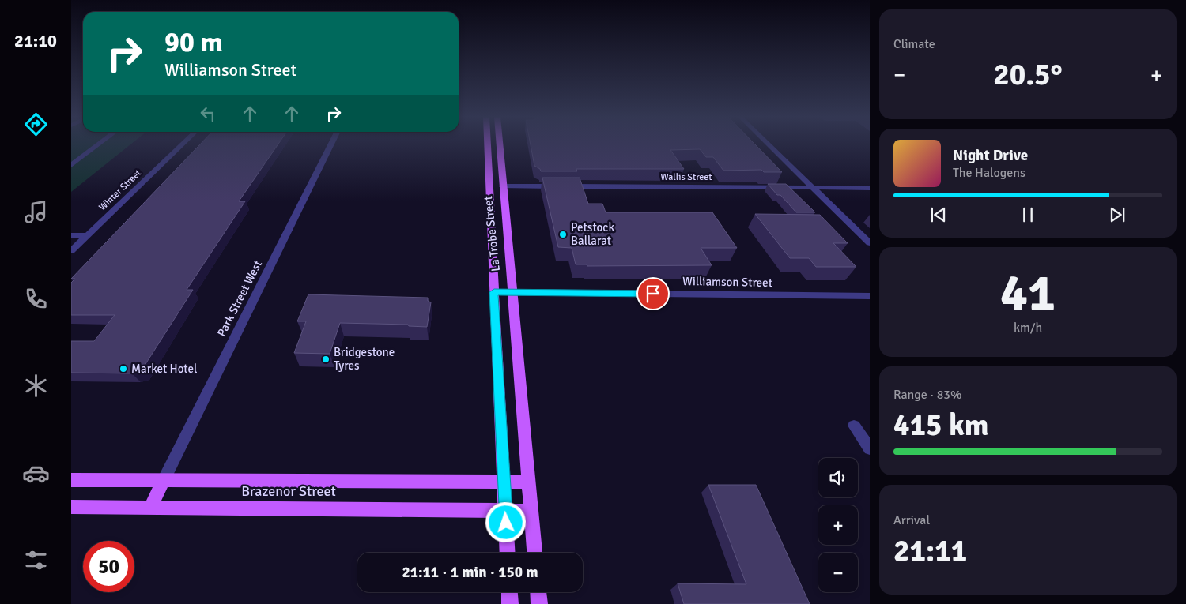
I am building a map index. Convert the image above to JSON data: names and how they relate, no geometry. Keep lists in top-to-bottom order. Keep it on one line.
{"streets":{"main road":["La Trobe Street","Brazenor Street"],"street":["Wallis Street","Winter Street","Williamson Street","Park Street West"]},"crossings":[["Wallis Street","La Trobe Street"],["La Trobe Street","Williamson Street"],["La Trobe Street","Brazenor Street"],["Park Street West","Brazenor Street"]],"places":["Petstock Ballarat","Bridgestone Tyres","Market Hotel"],"page":{"tabs":"21:10","tile":["Climate",["41","km/h"],["Range · 83%","415 km"],["Arrival","21:11"]],"turn":["90 m","Williamson Street"],"heat":["−","20.5°","+"],"song":["Night Drive","The Halogens"],"map_buttons":["+","−"],"limit":"50","trip":"21:11 · 1 min · 150 m"}}
